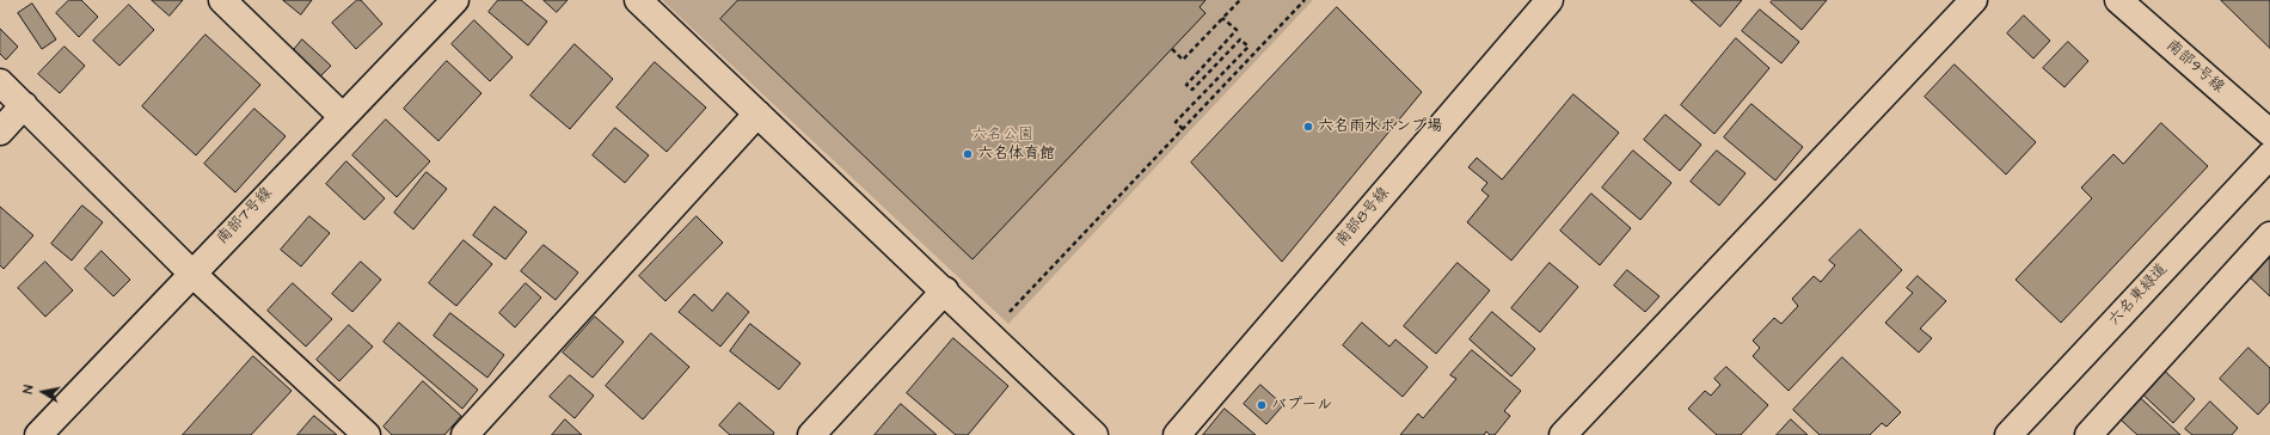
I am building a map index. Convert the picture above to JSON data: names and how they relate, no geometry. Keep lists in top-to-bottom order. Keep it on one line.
{"streets":{"street":["南部9号線","南部7号線","南部8号線","六名東緑道"]},"parks":["六名公園"],"places":["六名雨水ポンプ場","六名体育館","バプール"],"north":"left"}
